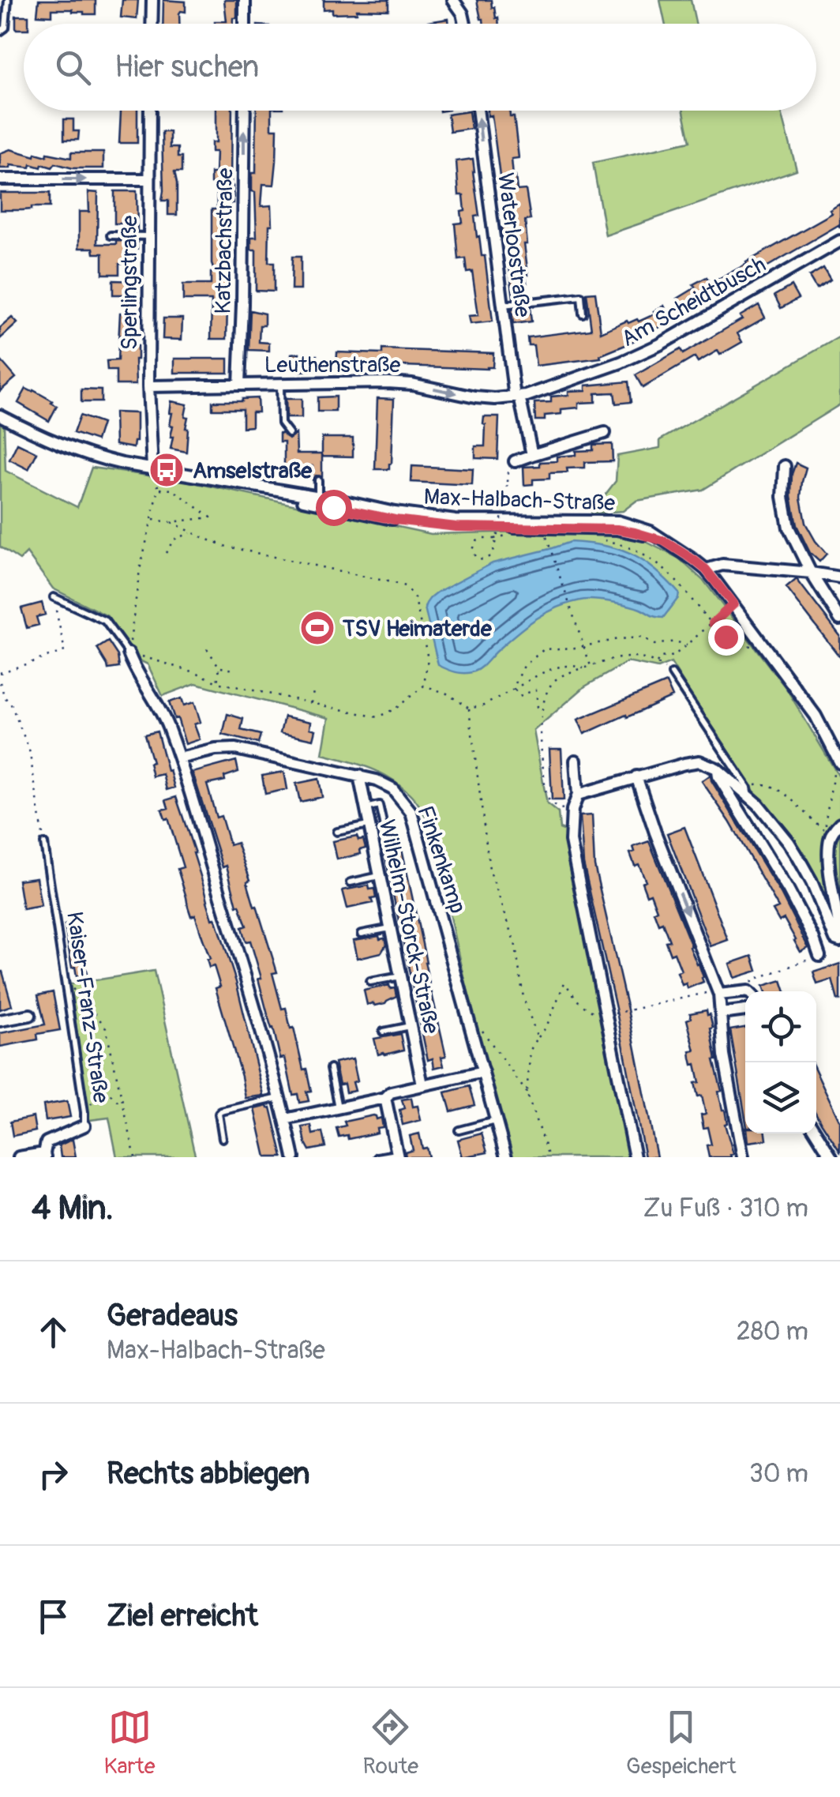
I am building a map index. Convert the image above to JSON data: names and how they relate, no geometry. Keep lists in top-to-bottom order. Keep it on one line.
{"streets":{"street":["Katzbachstraße","Waterloostraße","Sperlingstraße","Am Scheidtbusch","Leuthenstraße","Max-Halbach-Straße","Finkenkamp","Wilhelm-Storck-Straße","Kaiser-Franz-Straße"]},"crossings":[["Katzbachstraße","Leuthenstraße"],["Waterloostraße","Am Scheidtbusch"],["Waterloostraße","Leuthenstraße"],["Sperlingstraße","Leuthenstraße"],["Sperlingstraße","Max-Halbach-Straße"],["Am Scheidtbusch","Leuthenstraße"],["Finkenkamp","Wilhelm-Storck-Straße"]],"one_way":["Katzbachstraße","Waterloostraße","Leuthenstraße"],"places":{"bus stop":["Amselstraße"],"sports":["TSV Heimaterde"]},"page":{"search":"Hier suchen","heading":["4 Min.","Zu Fuß · 310 m"],"list":[["Geradeaus","Max-Halbach-Straße","280 m"],["Rechts abbiegen","30 m"],"Ziel erreicht"],"nav":["Karte","Route","Gespeichert"]}}
